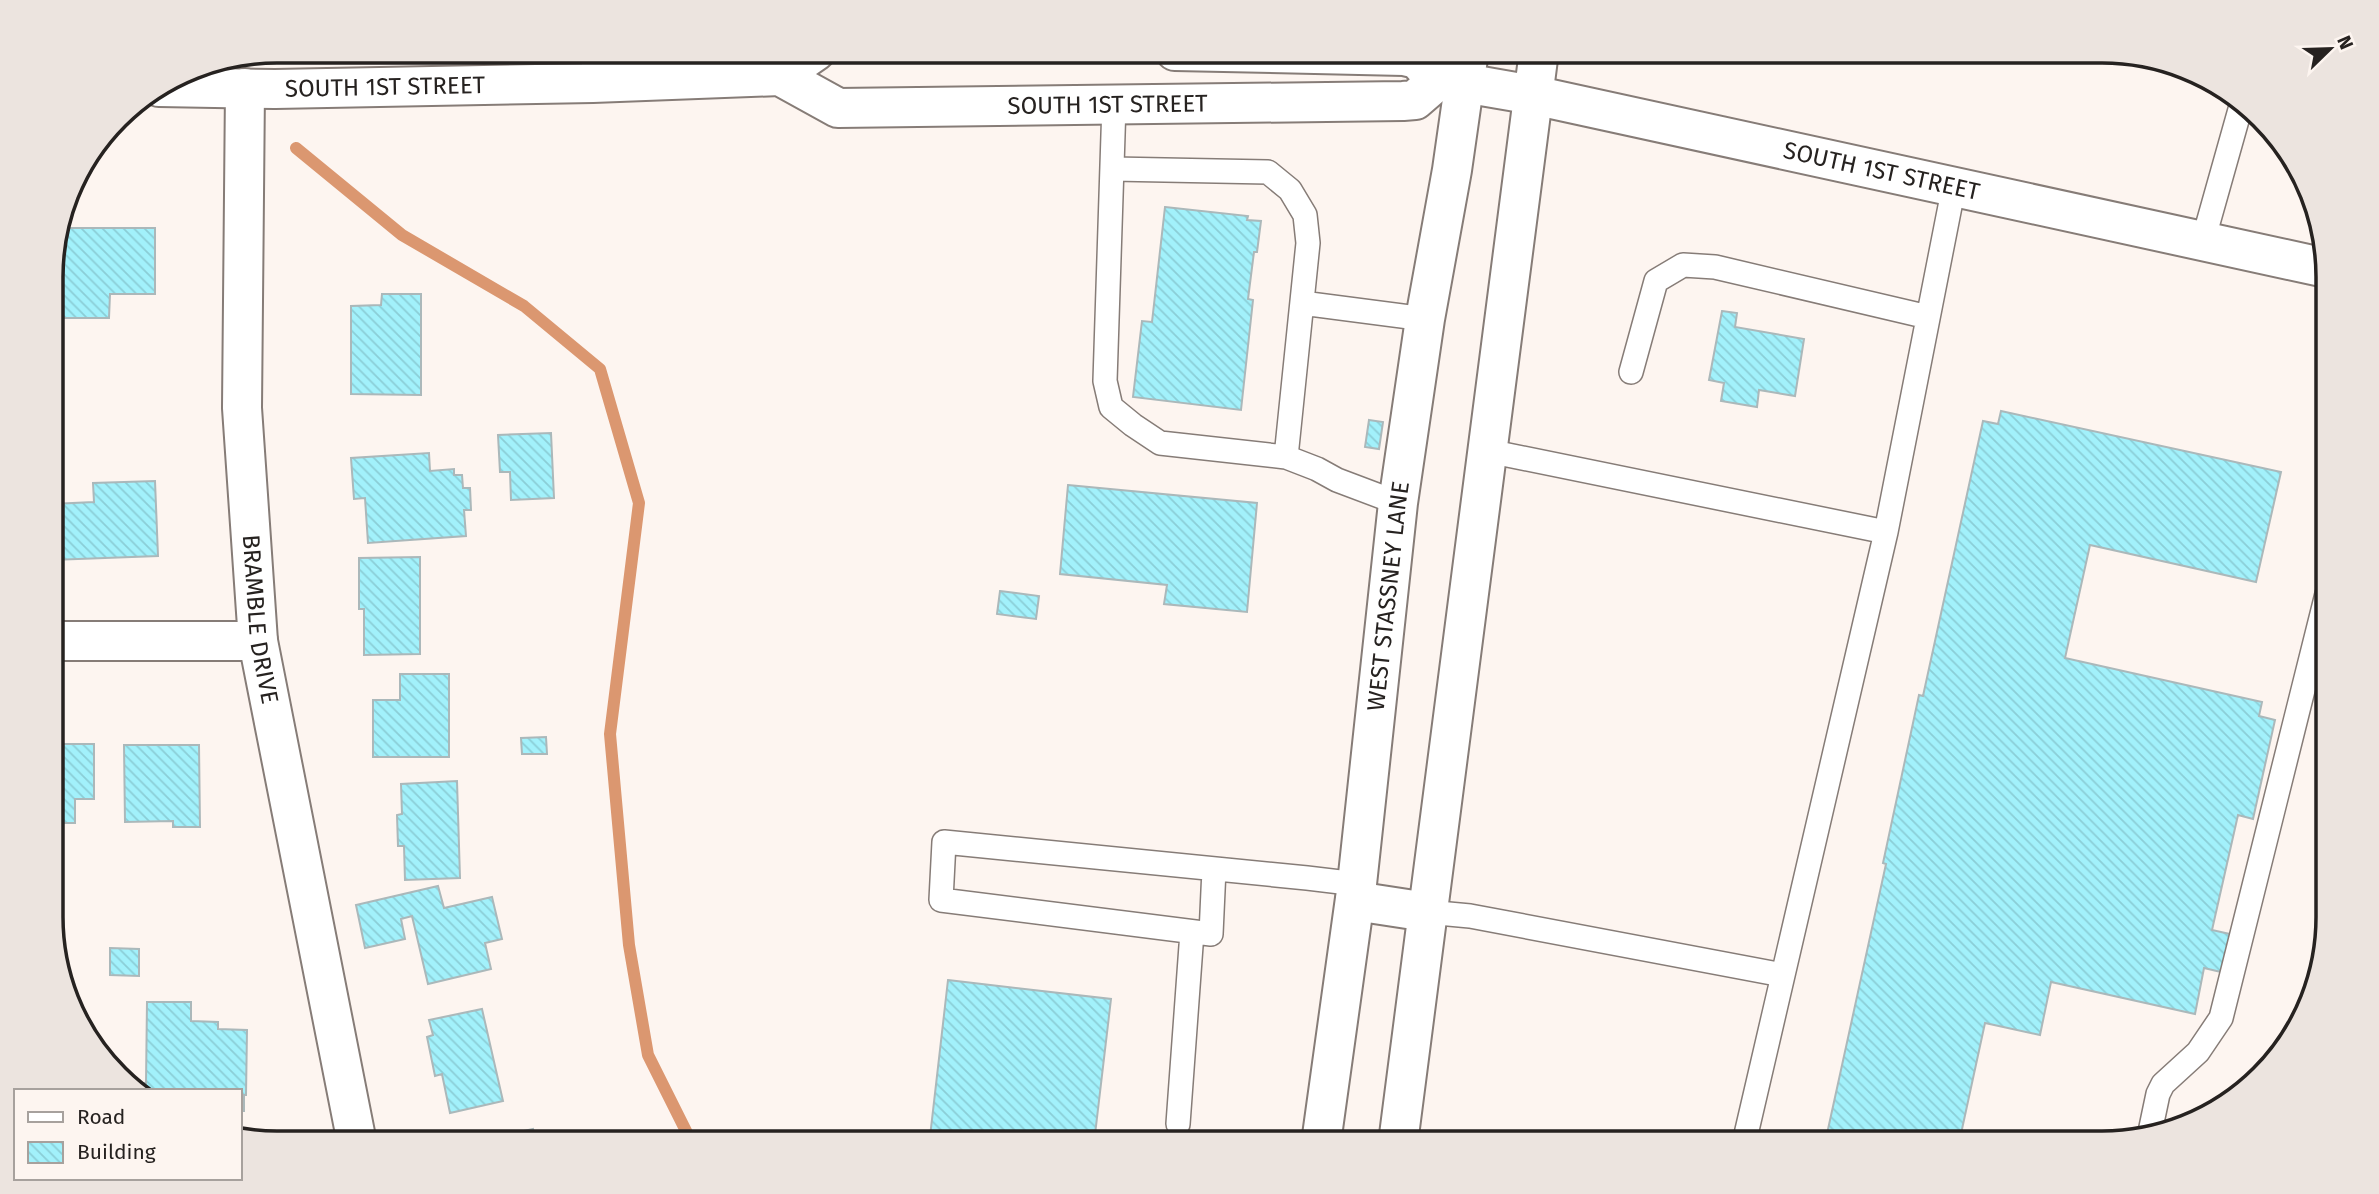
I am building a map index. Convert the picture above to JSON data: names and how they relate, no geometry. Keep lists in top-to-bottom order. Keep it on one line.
{"streets":{"main road":["SOUTH 1ST STREET","WEST STASSNEY LANE","BRAMBLE DRIVE"]},"crossings":[["SOUTH 1ST STREET","WEST STASSNEY LANE"],["SOUTH 1ST STREET","BRAMBLE DRIVE"]],"legend":["Road","Building"],"north":"top right"}
